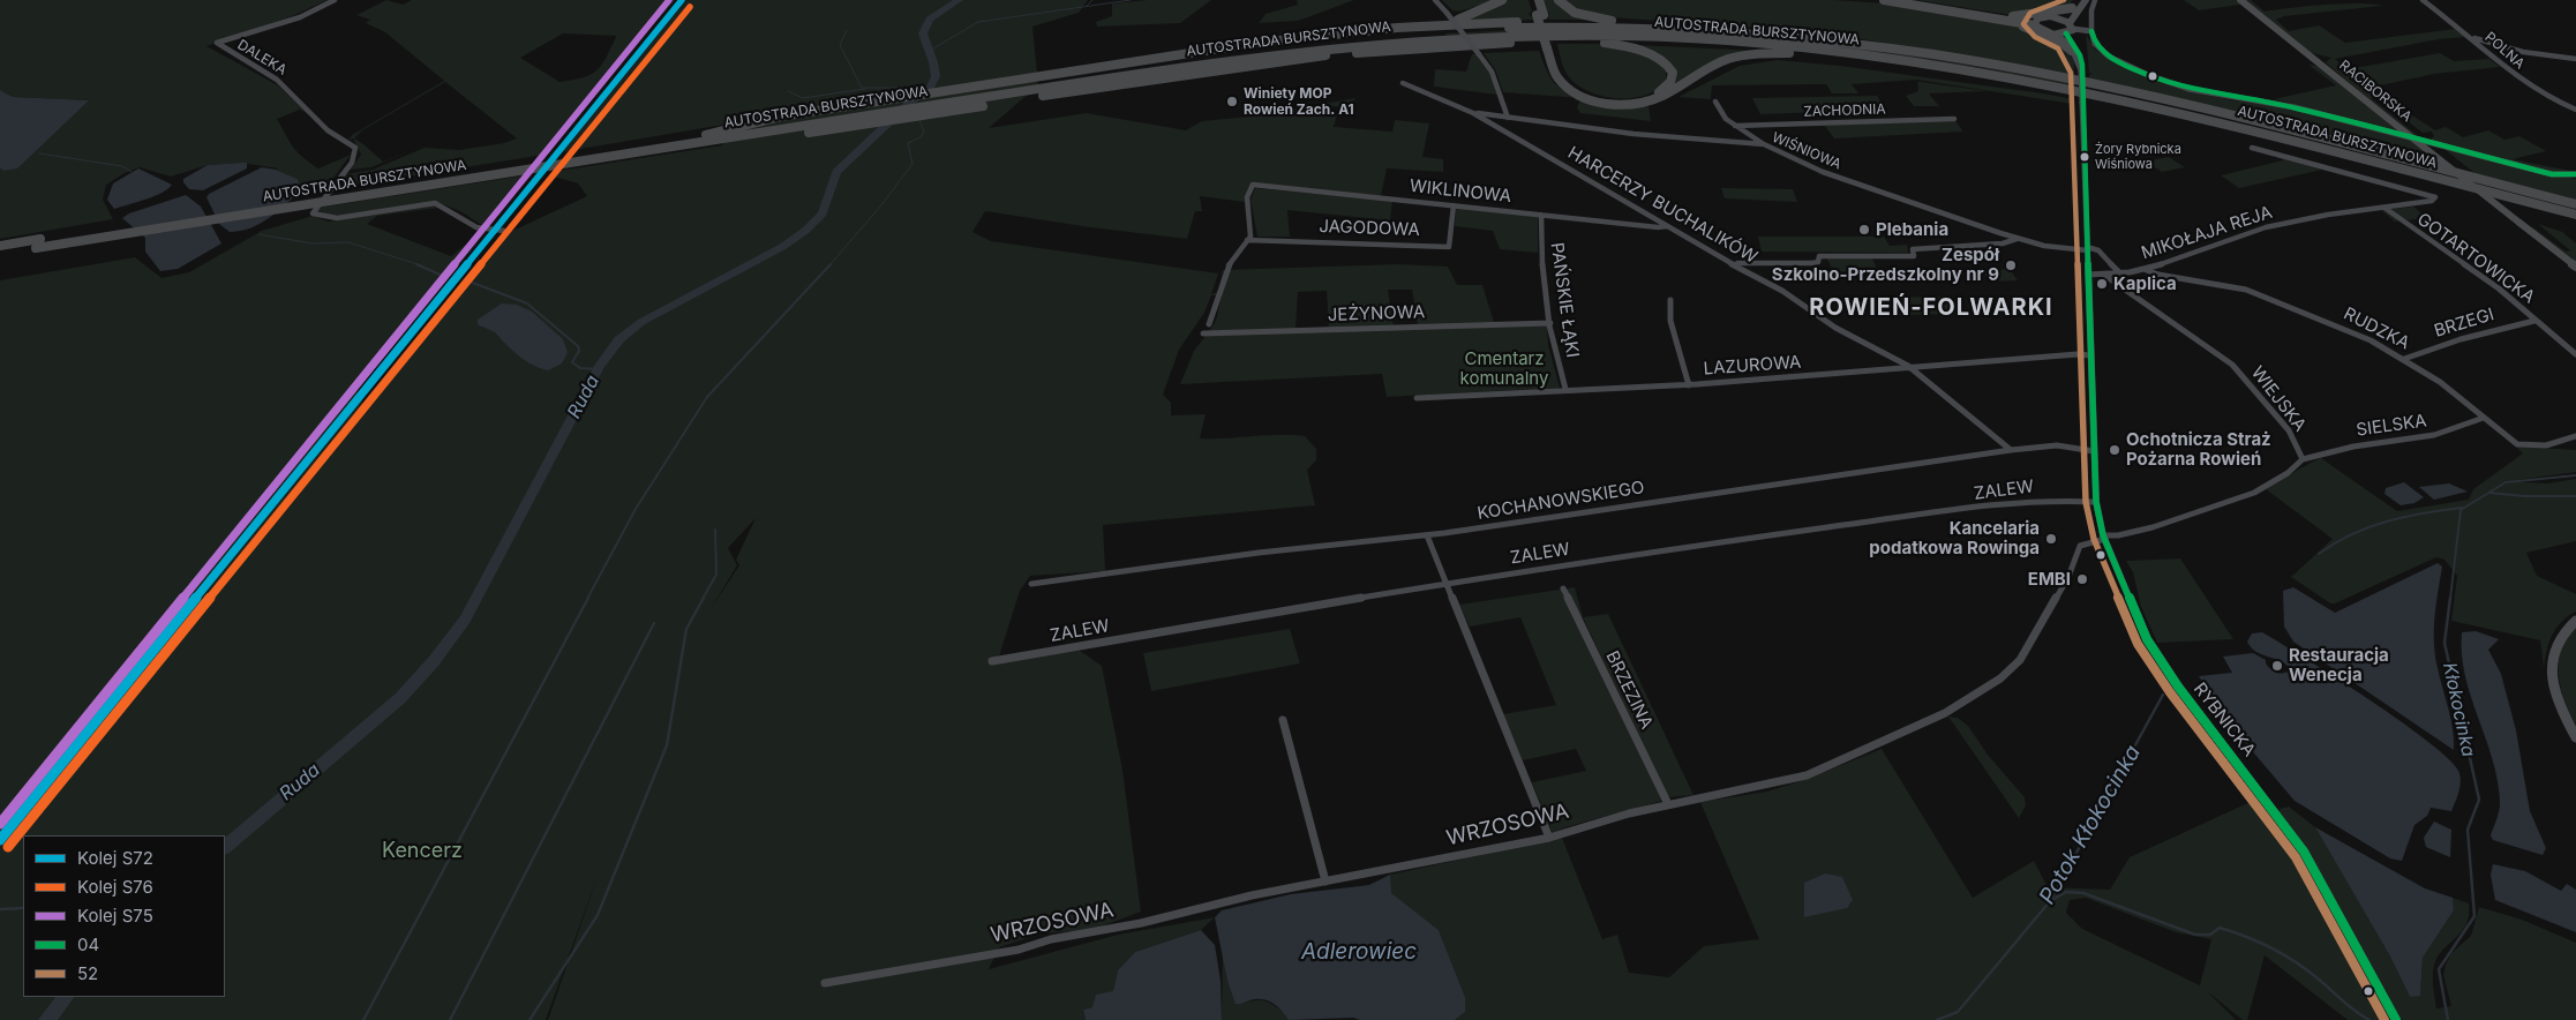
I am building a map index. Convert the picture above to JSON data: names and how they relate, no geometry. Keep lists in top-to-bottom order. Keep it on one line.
{"streets":{"highway":["AUTOSTRADA BURSZTYNOWA"],"main road":["RACIBORSKA"],"street":["POLNA","DALEKA","ZACHODNIA","WIŚNIOWA","WIKLINOWA","HARCERZY BUCHALIKÓW","JAGODOWA","MIKOŁAJA REJA","GOTARTOWICKA","PAŃSKIE ŁĄKI","JEŻYNOWA","BRZEGI","RUDZKA","LAZUROWA","WIEJSKA","SIELSKA","ZALEW","KOCHANOWSKIEGO","BRZEZINA","RYBNICKA","WRZOSOWA"]},"crossings":[["WIŚNIOWA","HARCERZY BUCHALIKÓW"],["WIŚNIOWA","RYBNICKA"],["WIKLINOWA","HARCERZY BUCHALIKÓW"],["WIKLINOWA","JAGODOWA"],["WIKLINOWA","PAŃSKIE ŁĄKI"],["HARCERZY BUCHALIKÓW","LAZUROWA"],["HARCERZY BUCHALIKÓW","KOCHANOWSKIEGO"],["MIKOŁAJA REJA","GOTARTOWICKA"],["MIKOŁAJA REJA","RUDZKA"],["MIKOŁAJA REJA","WIEJSKA"],["MIKOŁAJA REJA","RYBNICKA"],["GOTARTOWICKA","BRZEGI"],["PAŃSKIE ŁĄKI","JEŻYNOWA"],["PAŃSKIE ŁĄKI","LAZUROWA"],["BRZEGI","RUDZKA"],["RUDZKA","SIELSKA"],["LAZUROWA","RYBNICKA"],["WIEJSKA","SIELSKA"],["WIEJSKA","RYBNICKA"],["WIEJSKA","WRZOSOWA"],["ZALEW","RYBNICKA"],["KOCHANOWSKIEGO","RYBNICKA"],["BRZEZINA","WRZOSOWA"],["RYBNICKA","WRZOSOWA"]],"districts":["ROWIEŃ-FOLWARKI"],"water":["Ruda","Kłokocinka","Potok Kłokocinka","Adlerowiec"],"parks":["Cmentarz komunalny","Kencerz"],"places":["Winiety MOP Rowień Zach. A1","Żory Rybnicka Wiśniowa","Plebania","Zespół Szkolno-Przedszkolny nr 9","Kaplica","Ochotnicza Straż Pożarna Rowień","Kancelaria podatkowa Rowinga","EMBI","Restauracja Wenecja"],"lines":["rail line S72","rail line S75","transit line 52","rail line S76","transit line 04"],"legend":["Kolej S72","Kolej S76","Kolej S75","04","52"]}
